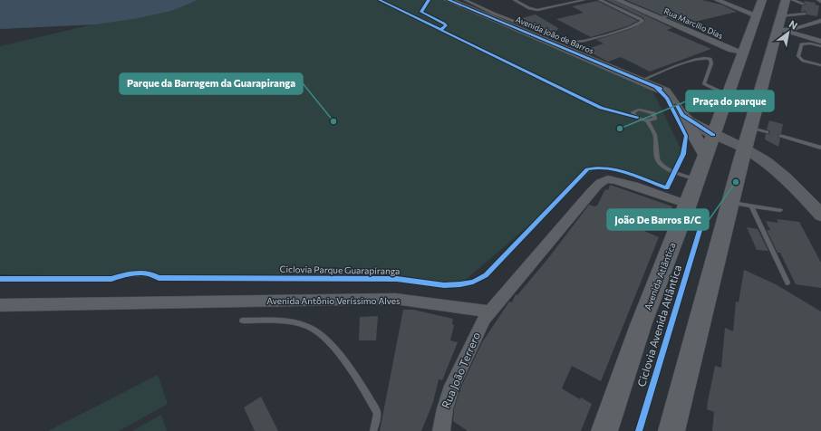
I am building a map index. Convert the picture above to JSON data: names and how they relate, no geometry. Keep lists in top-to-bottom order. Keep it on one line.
{"streets":{"main road":["Avenida Atlântica"],"street":["Rua Marcilio Dias","Avenida João de Barros","Avenida Antônio Veríssimo Alves","Rua João Terrero"],"cycle path":["Ciclovia Parque Guarapiranga","Ciclovia Avenida Atlântica"]},"crossings":[["Rua Marcilio Dias","Avenida Atlântica"],["Avenida João de Barros","Avenida Atlântica"],["Avenida Antônio Veríssimo Alves","Rua João Terrero"]],"places":["Parque da Barragem da Guarapiranga","Praça do parque","João De Barros B/C"],"north":"top right"}
